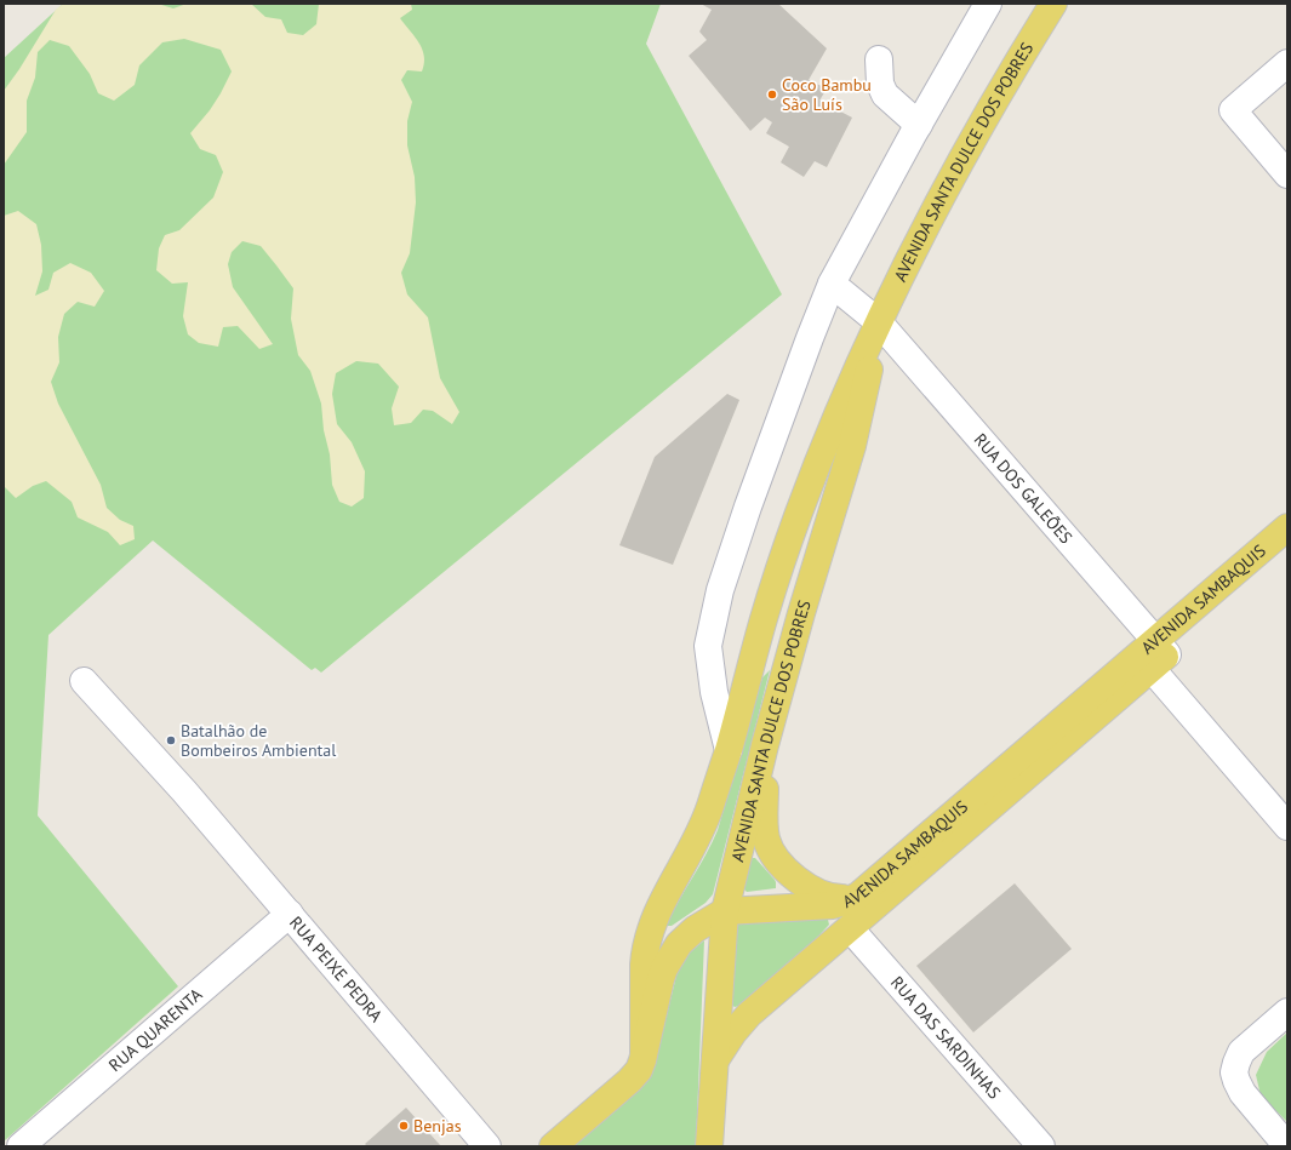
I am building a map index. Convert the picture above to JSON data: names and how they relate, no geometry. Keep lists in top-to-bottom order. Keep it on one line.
{"streets":{"main road":["AVENIDA SANTA DULCE DOS POBRES","AVENIDA SAMBAQUIS"],"street":["RUA DOS GALEÕES","RUA PEIXE PEDRA","RUA QUARENTA","RUA DAS SARDINHAS"]},"crossings":[["AVENIDA SANTA DULCE DOS POBRES","RUA DOS GALEÕES"],["AVENIDA SANTA DULCE DOS POBRES","AVENIDA SAMBAQUIS"],["RUA DOS GALEÕES","AVENIDA SAMBAQUIS"],["AVENIDA SAMBAQUIS","RUA DAS SARDINHAS"],["RUA PEIXE PEDRA","RUA QUARENTA"]],"places":["Coco Bambu São Luís","Batalhão de Bombeiros Ambiental","Benjas"]}
